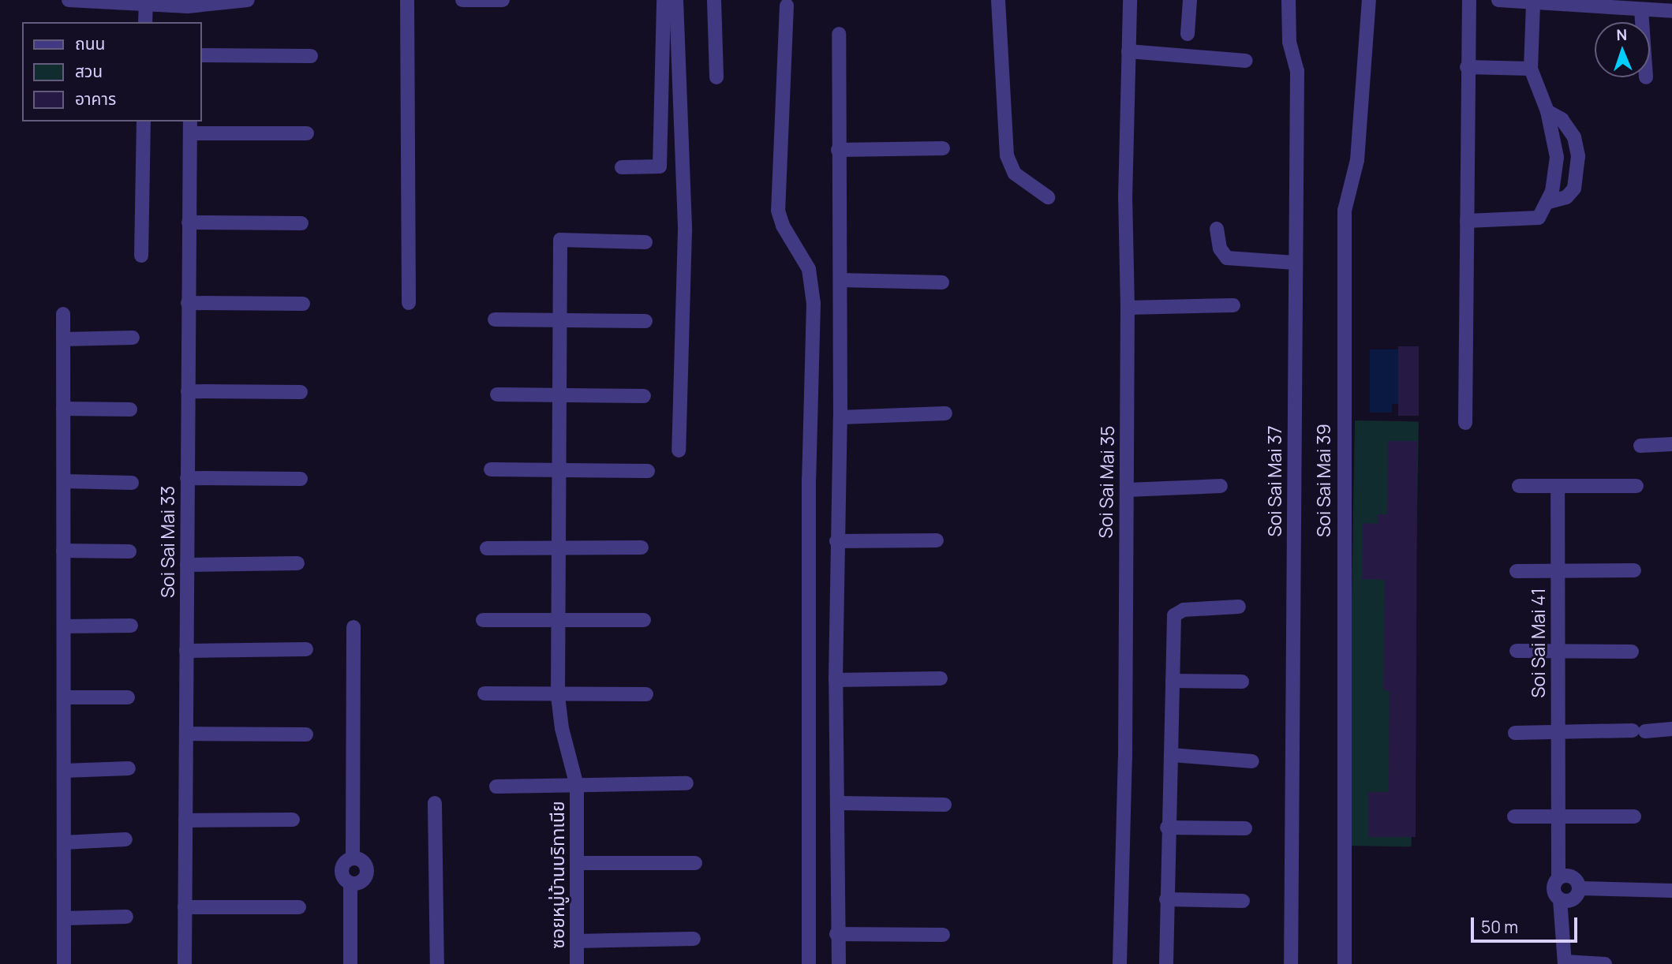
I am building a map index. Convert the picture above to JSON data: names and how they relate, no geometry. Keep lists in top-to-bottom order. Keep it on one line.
{"streets":{"street":["Soi Sai Mai 39","Soi Sai Mai 37","Soi Sai Mai 35","Soi Sai Mai 33","Soi Sai Mai 41","ซอยหมู่บ้านบริทาเนีย"]},"legend":["ถนน","สวน","อาคาร"],"scale_bar":"50 m","north":"top"}
